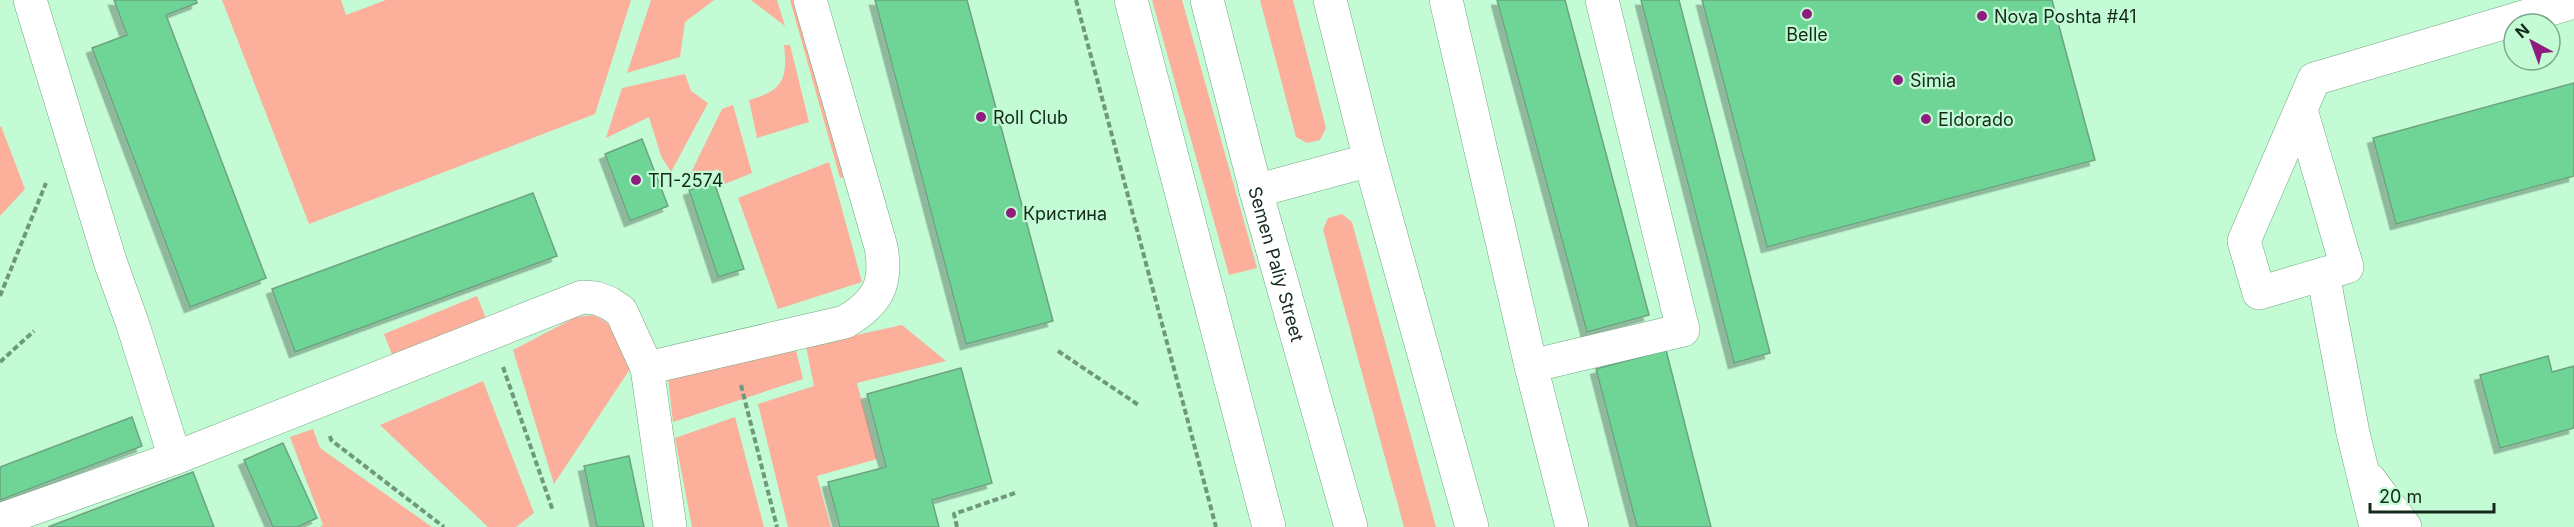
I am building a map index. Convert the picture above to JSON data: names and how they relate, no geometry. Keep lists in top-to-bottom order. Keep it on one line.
{"streets":{"main road":["Semen Paliy Street"]},"places":["Belle","Nova Poshta #41","Simia","Roll Club","Eldorado","ТП-2574","Кристина"],"scale_bar":"20 m","north":"top left"}
